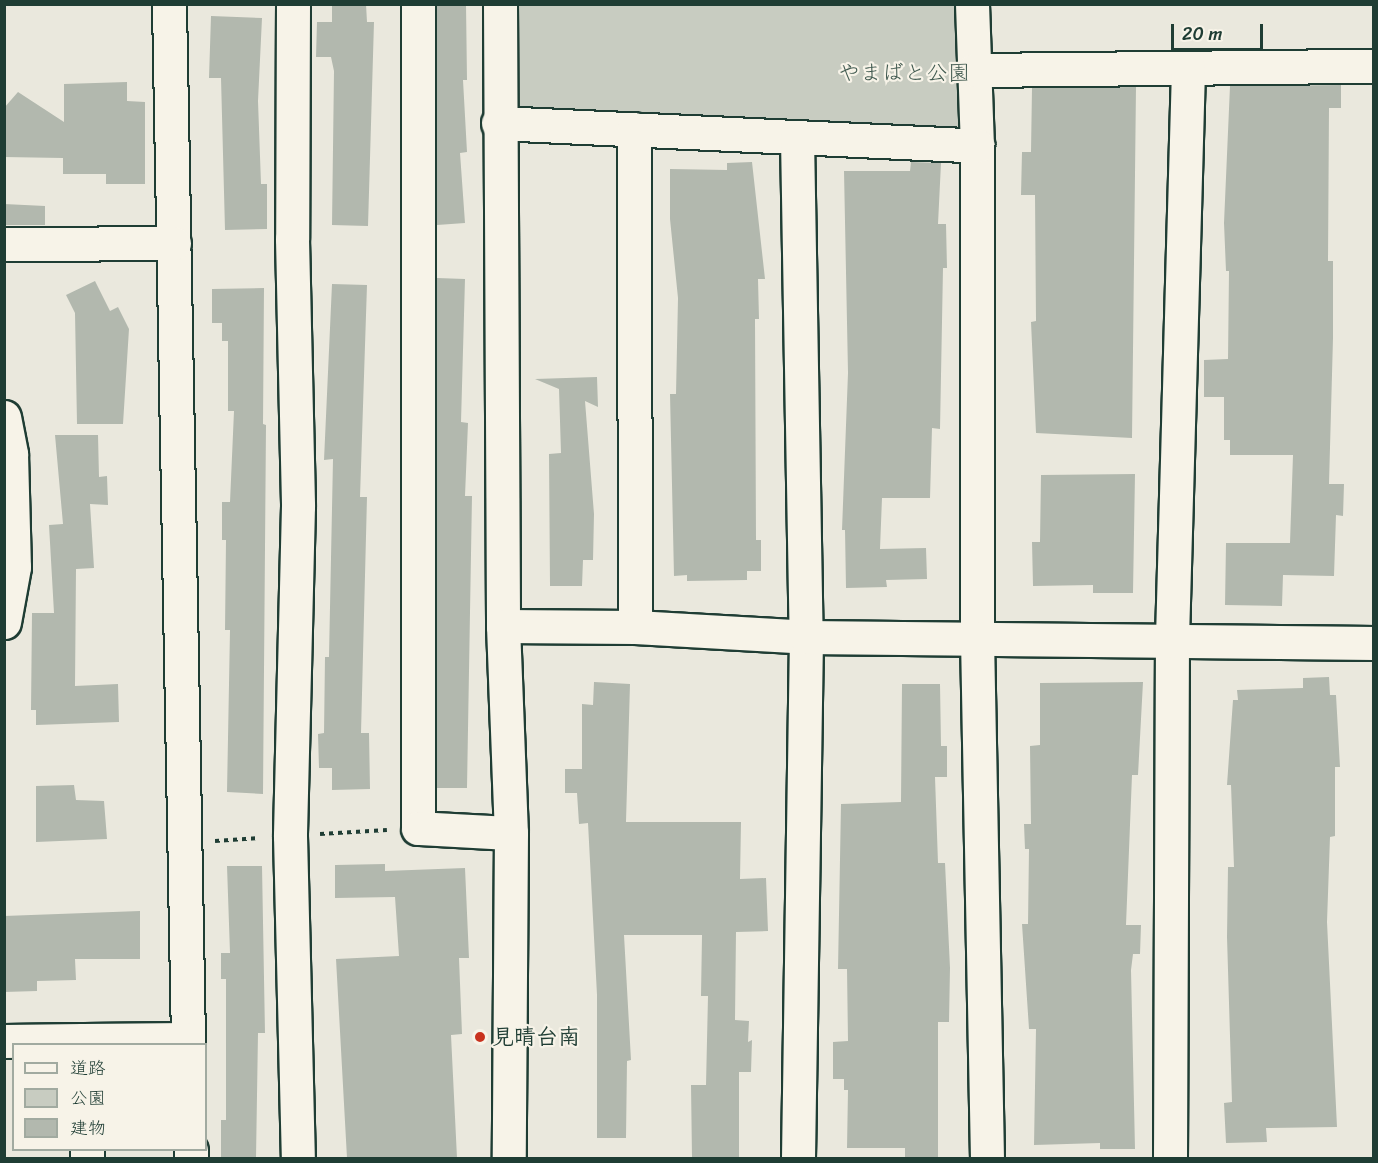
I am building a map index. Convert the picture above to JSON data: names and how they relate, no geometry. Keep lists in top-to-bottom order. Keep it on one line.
{"parks":["やまばと公園"],"places":["見晴台南"],"legend":["道路","公園","建物"],"scale_bar":"20 m"}
